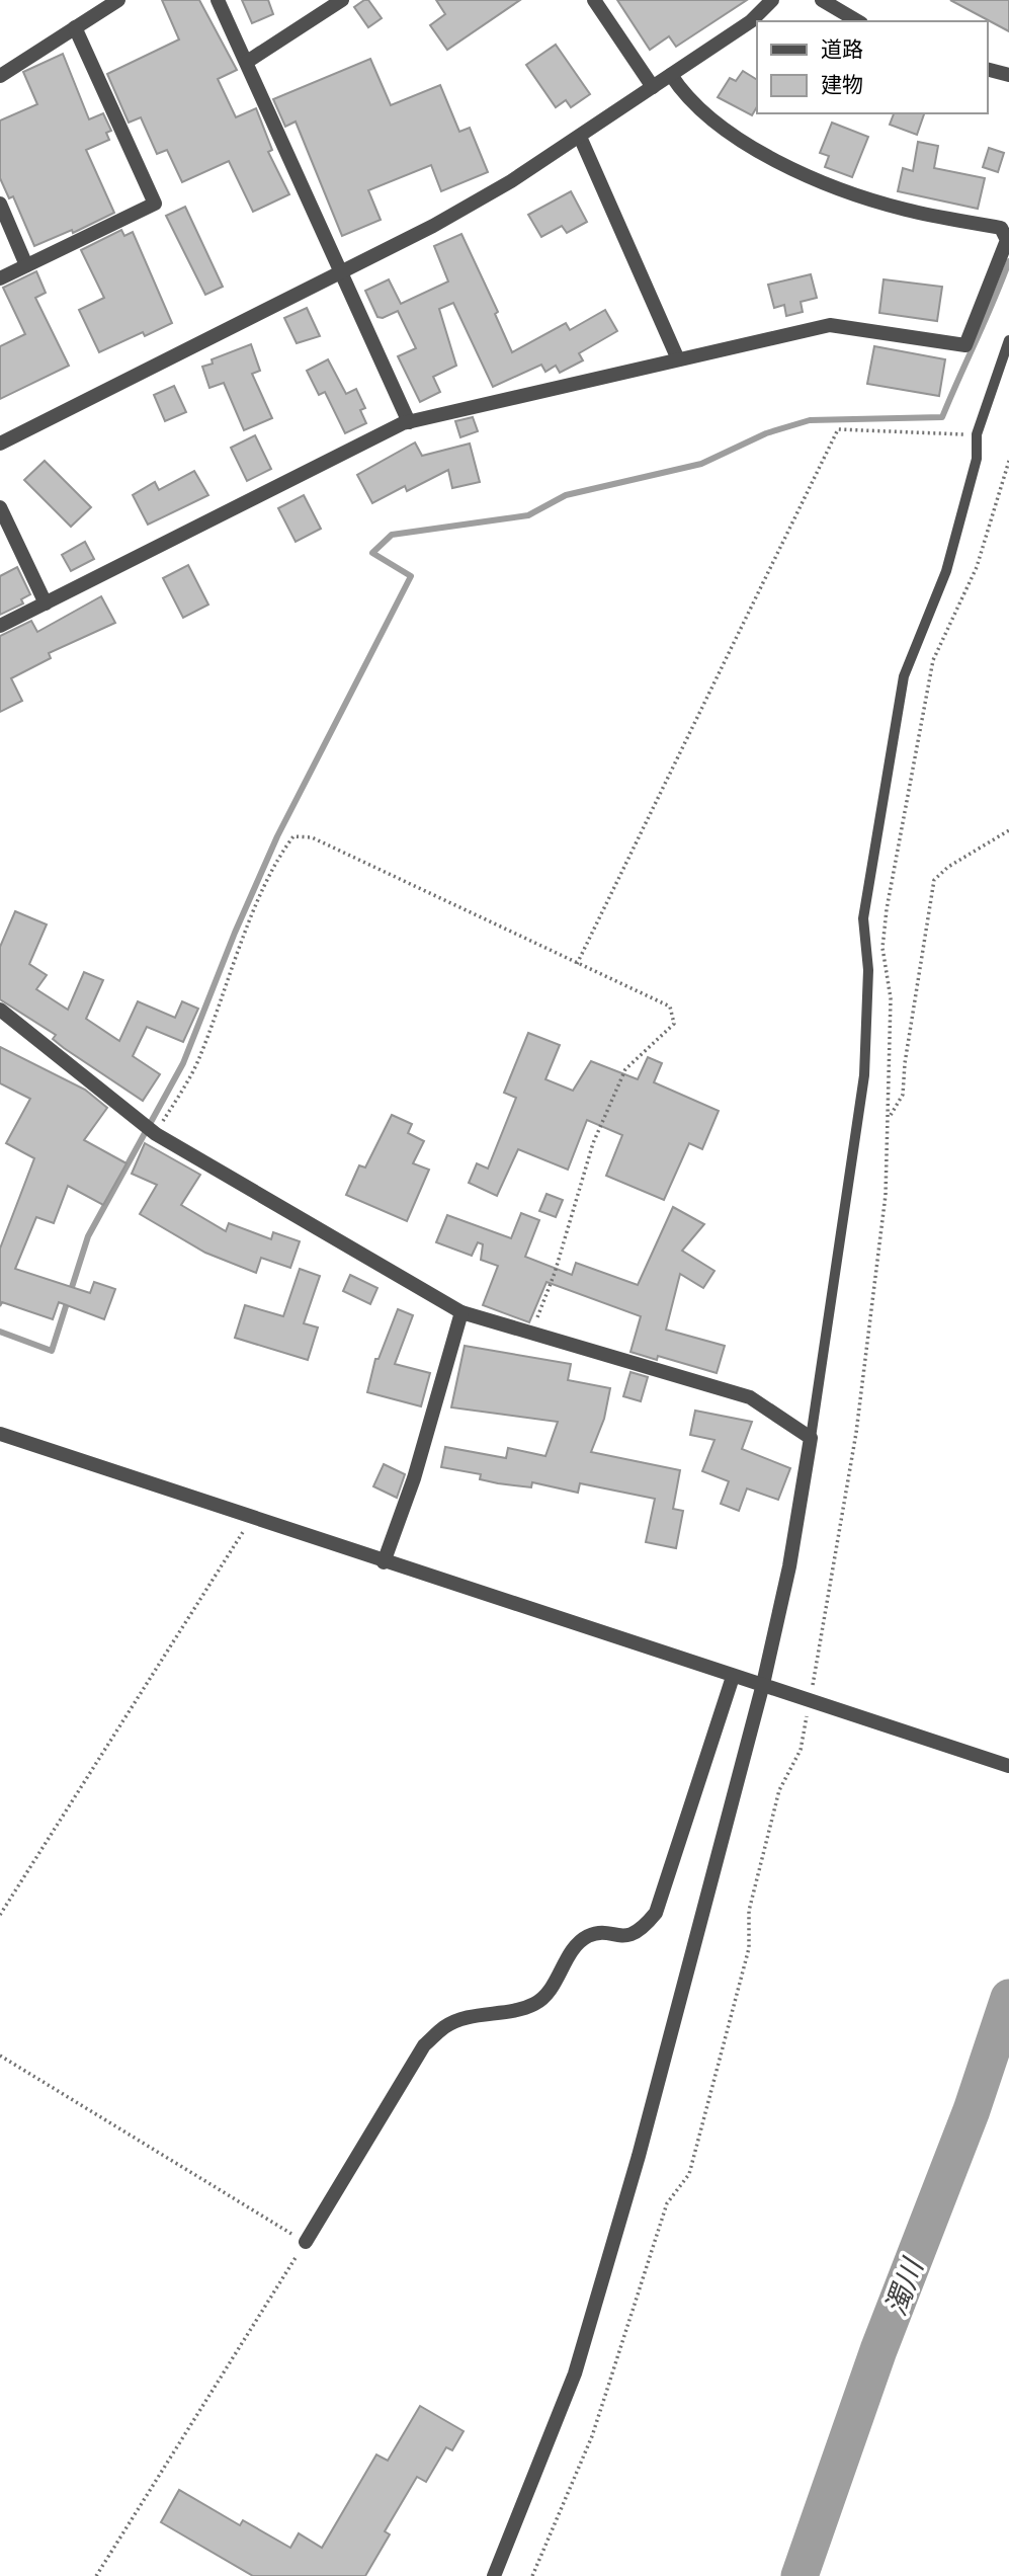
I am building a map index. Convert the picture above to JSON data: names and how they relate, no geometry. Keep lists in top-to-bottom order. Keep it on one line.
{"water":["濁川"],"legend":["道路","建物"]}
